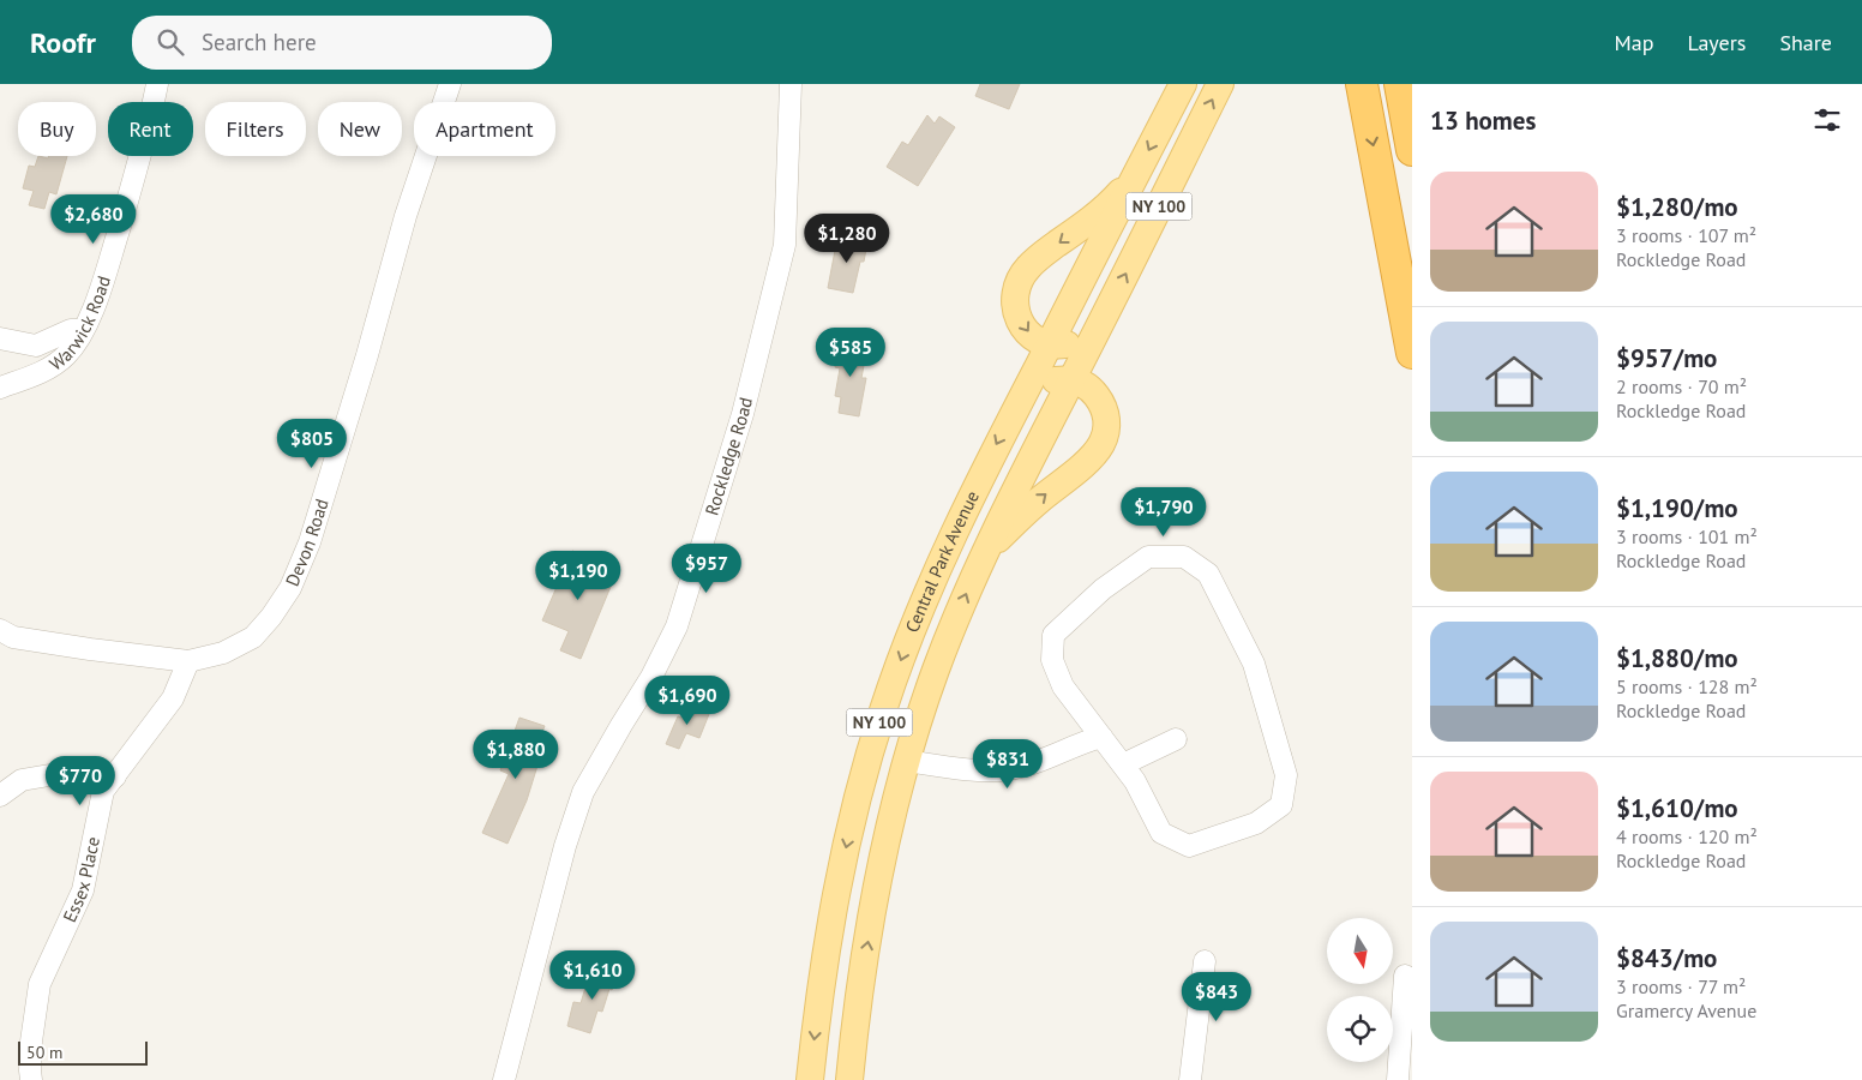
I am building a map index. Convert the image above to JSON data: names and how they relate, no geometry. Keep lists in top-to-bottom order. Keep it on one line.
{"streets":{"main road":["NY 100","Central Park Avenue"],"street":["Warwick Road","Rockledge Road","Devon Road","Essex Place"]},"crossings":[["Devon Road","Essex Place"]],"scale_bar":"50 m","north":"bottom","page":{"header":"Roofr","search":"Search here","nav":["Map","Layers","Share"],"heading":"13 homes","chip":["Buy","Rent","Filters","New","Apartment"],"list":[{"name":"$1,280/mo","note":"3 rooms · 107 m² · Rockledge Road"},{"name":"$957/mo","note":"2 rooms · 70 m² · Rockledge Road"},{"name":"$1,190/mo","note":"3 rooms · 101 m² · Rockledge Road"},{"name":"$1,880/mo","note":"5 rooms · 128 m² · Rockledge Road"},{"name":"$1,610/mo","note":"4 rooms · 120 m² · Rockledge Road"},{"name":"$843/mo","note":"3 rooms · 77 m² · Gramercy Avenue"}],"price":["$2,680","$1,280","$585","$805","$1,790","$957","$1,190","$1,690","$1,880","$831","$770","$1,610","$843"],"scale":"50 m"}}
